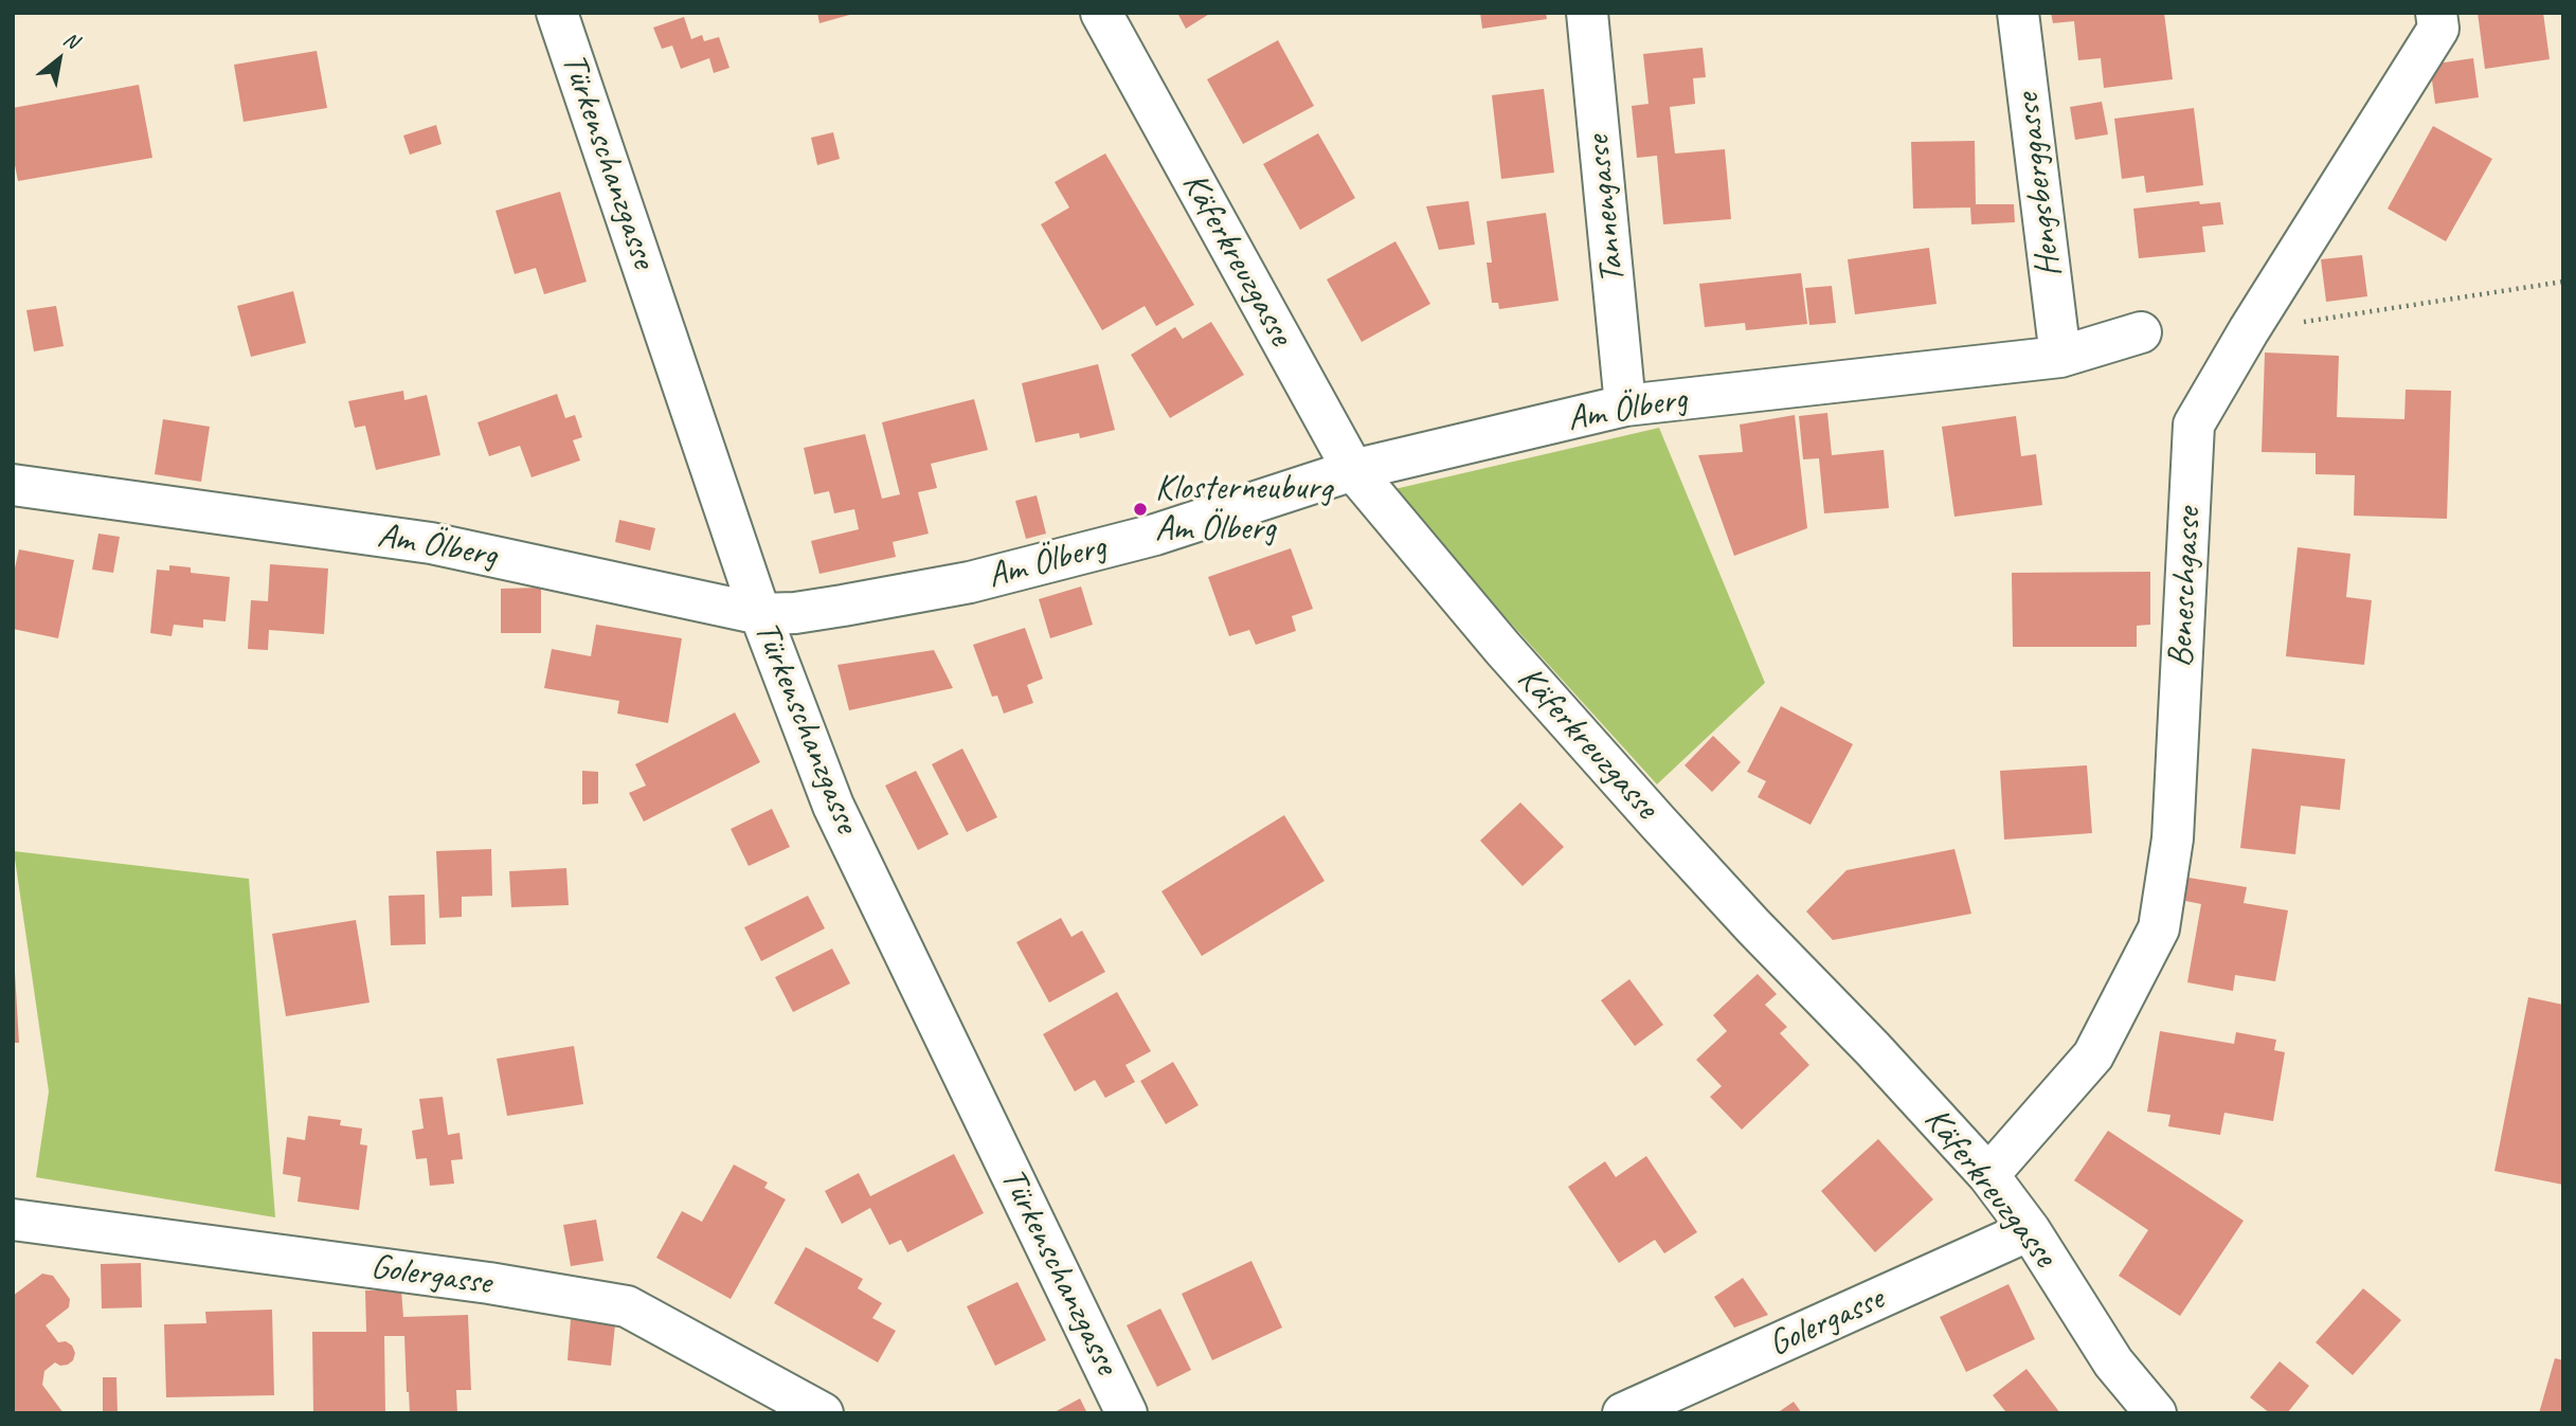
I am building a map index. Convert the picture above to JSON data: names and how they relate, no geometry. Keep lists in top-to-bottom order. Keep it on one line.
{"streets":{"street":["Türkenschanzgasse","Hengsberggasse","Tannengasse","Käferkreuzgasse","Am Ölberg","Beneschgasse","Golergasse"]},"crossings":[["Türkenschanzgasse","Am Ölberg"],["Hengsberggasse","Am Ölberg"],["Tannengasse","Am Ölberg"],["Käferkreuzgasse","Am Ölberg"],["Käferkreuzgasse","Beneschgasse"],["Käferkreuzgasse","Golergasse"]],"places":["Klosterneuburg Am Ölberg"],"north":"top right"}
